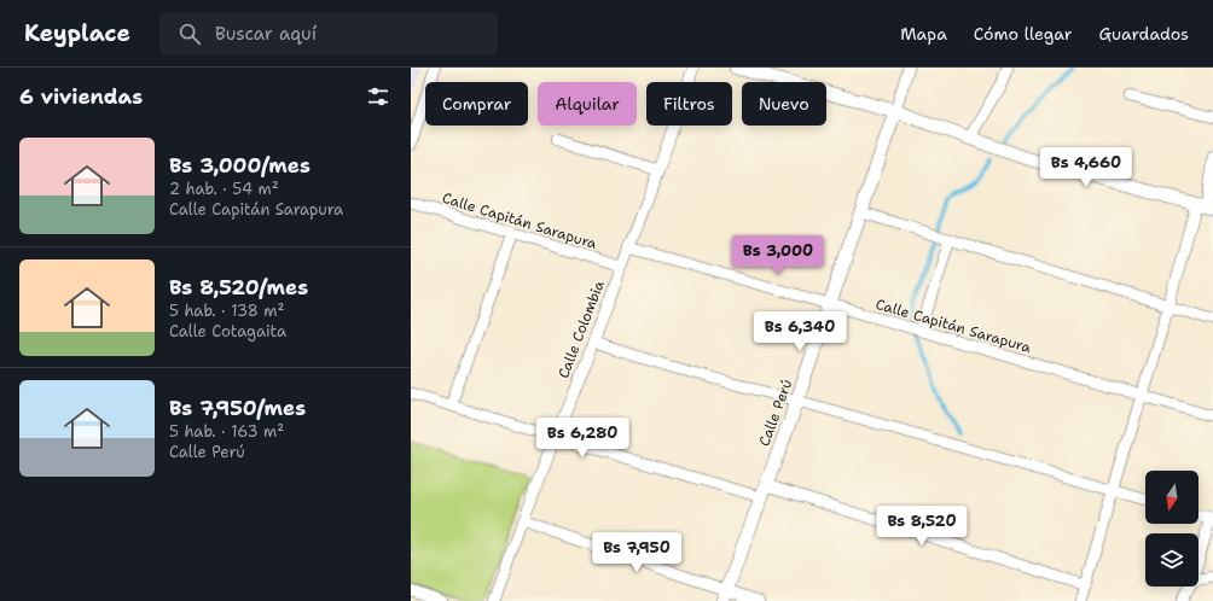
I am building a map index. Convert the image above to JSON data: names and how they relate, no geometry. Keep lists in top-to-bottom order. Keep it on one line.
{"streets":{"street":["Calle Capitán Sarapura","Calle Colombia","Calle Perú"]},"crossings":[["Calle Capitán Sarapura","Calle Colombia"],["Calle Capitán Sarapura","Calle Perú"]],"north":"bottom","page":{"header":"Keyplace","search":"Buscar aquí","nav":["Mapa","Cómo llegar","Guardados"],"heading":"6 viviendas","chip":["Comprar","Alquilar","Filtros","Nuevo"],"list":[{"name":"Bs 3,000/mes","note":"2 hab. · 54 m² · Calle Capitán Sarapura"},{"name":"Bs 8,520/mes","note":"5 hab. · 138 m² · Calle Cotagaita"},{"name":"Bs 7,950/mes","note":"5 hab. · 163 m² · Calle Perú"}],"price":["Bs 4,660","Bs 3,000","Bs 6,340","Bs 6,280","Bs 8,520","Bs 7,950"]}}
